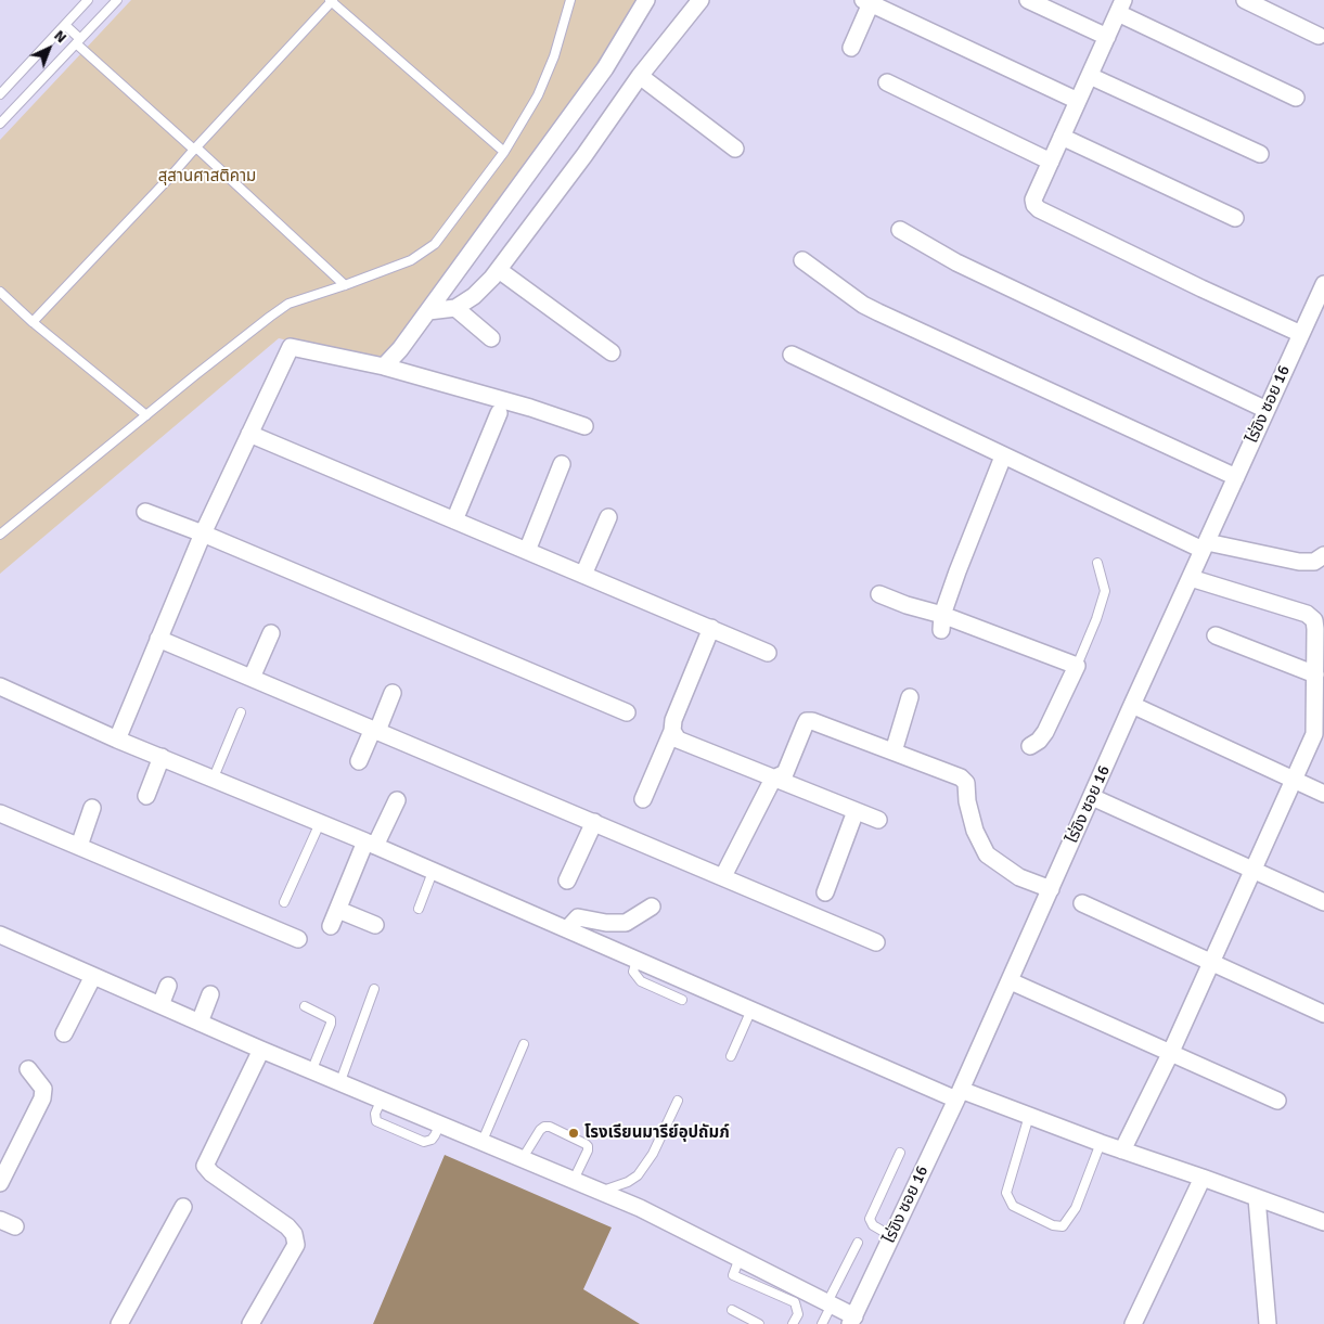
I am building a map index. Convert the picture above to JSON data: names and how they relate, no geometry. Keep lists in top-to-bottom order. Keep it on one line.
{"streets":{"street":["ไร่ขิง ซอย 16"]},"parks":["สุสานศาสติคาม"],"places":["โรงเรียนมารีย์อุปถัมภ์"],"north":"top right"}
